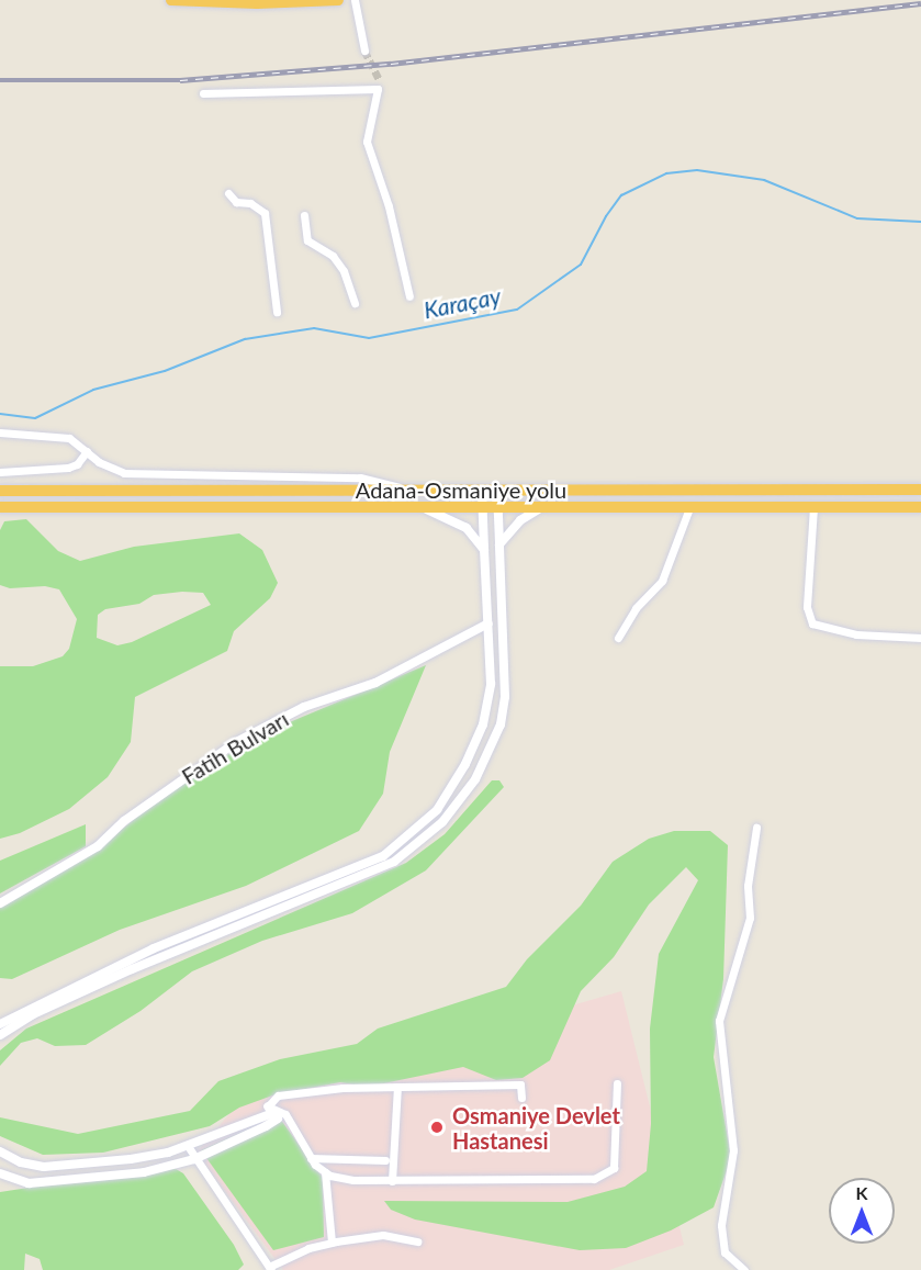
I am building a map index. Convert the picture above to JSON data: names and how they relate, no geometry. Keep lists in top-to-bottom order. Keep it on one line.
{"streets":{"highway":["Adana-Osmaniye yolu"],"street":["Fatih Bulvarı"]},"water":["Karaçay"],"places":["Osmaniye Devlet Hastanesi"],"north":"top"}
